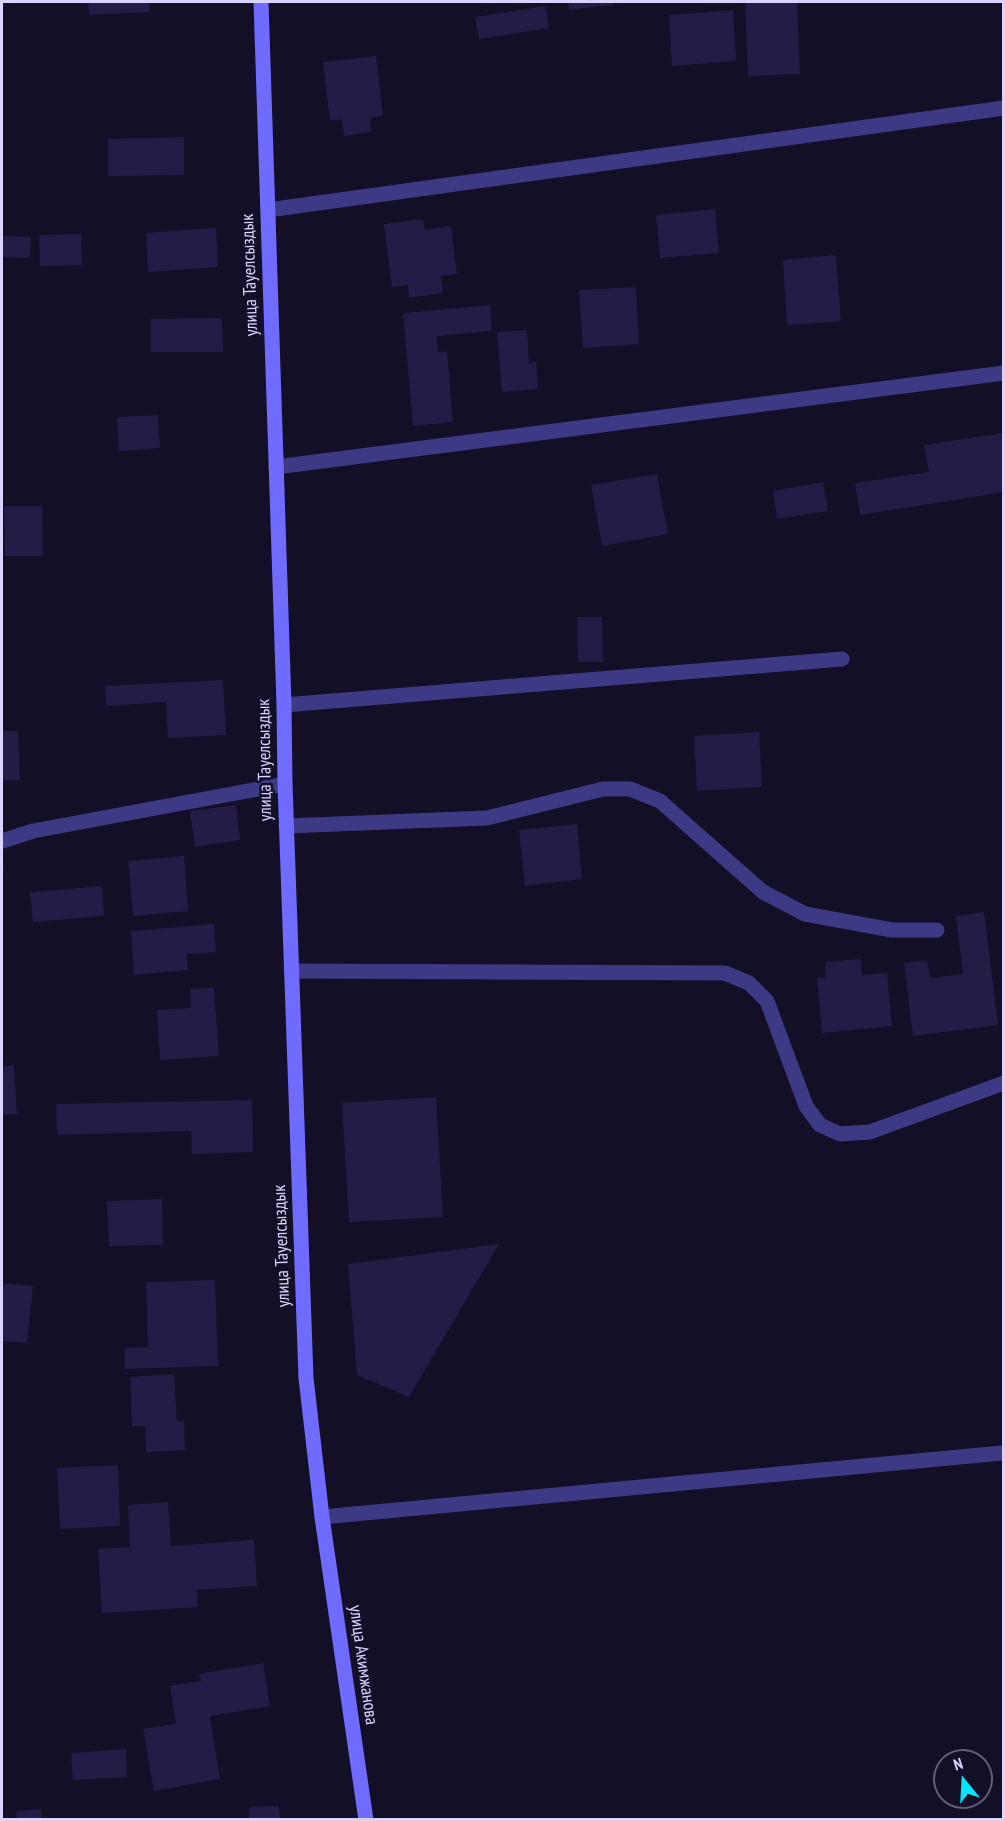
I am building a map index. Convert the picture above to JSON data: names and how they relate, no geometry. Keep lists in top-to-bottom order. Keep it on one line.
{"streets":{"street":["улица Тауелсыздык","улица Акимжанова"]},"crossings":[["улица Тауелсыздык","улица Акимжанова"]],"north":"top"}
